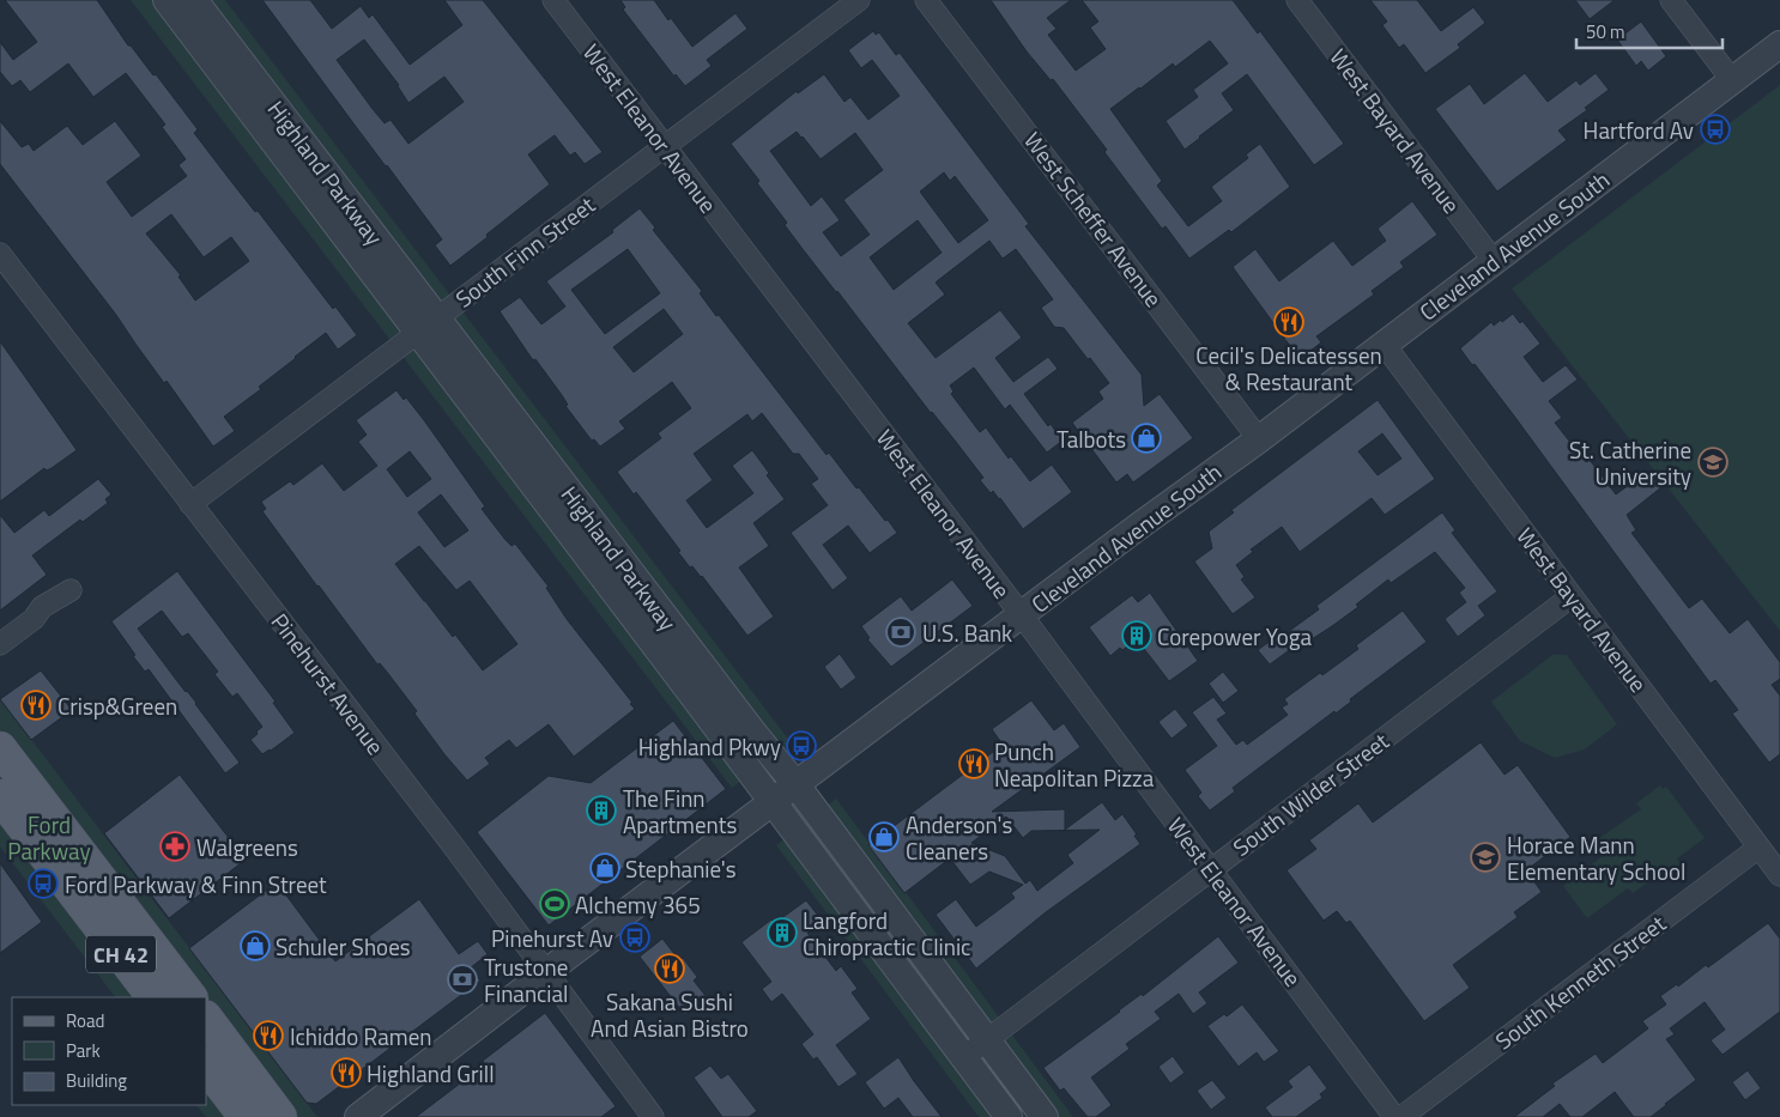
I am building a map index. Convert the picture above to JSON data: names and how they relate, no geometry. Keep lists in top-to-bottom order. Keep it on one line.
{"streets":{"main road":["CH 42"],"street":["West Eleanor Avenue","West Bayard Avenue","Highland Parkway","West Scheffer Avenue","Cleveland Avenue South","South Finn Street","Pinehurst Avenue","South Wilder Street","South Kenneth Street"]},"crossings":[["West Eleanor Avenue","Cleveland Avenue South"],["West Eleanor Avenue","South Finn Street"],["West Eleanor Avenue","South Wilder Street"],["West Bayard Avenue","Cleveland Avenue South"],["West Bayard Avenue","South Wilder Street"],["West Bayard Avenue","South Kenneth Street"],["Highland Parkway","Cleveland Avenue South"],["Highland Parkway","South Finn Street"],["Highland Parkway","South Wilder Street"],["West Scheffer Avenue","Cleveland Avenue South"],["Cleveland Avenue South","Pinehurst Avenue"],["South Finn Street","Pinehurst Avenue"]],"parks":["Ford Parkway"],"places":{"bus stop":["Hartford Av","Highland Pkwy","Ford Parkway & Finn Street","Pinehurst Av"],"restaurant":["Cecil's Delicatessen & Restaurant","Crisp&Green","Punch Neapolitan Pizza","Sakana Sushi And Asian Bistro","Ichiddo Ramen","Highland Grill"],"shop":["Talbots","Anderson's Cleaners","Stephanie's","Schuler Shoes"],"school or university":["St. Catherine University","Horace Mann Elementary School"],"bank":["U.S. Bank","Trustone Financial"],"building":["Corepower Yoga","The Finn Apartments","Langford Chiropractic Clinic"],"pharmacy":["Walgreens"],"sports":["Alchemy 365"]},"legend":["Road","Park","Building"],"scale_bar":"50 m"}
